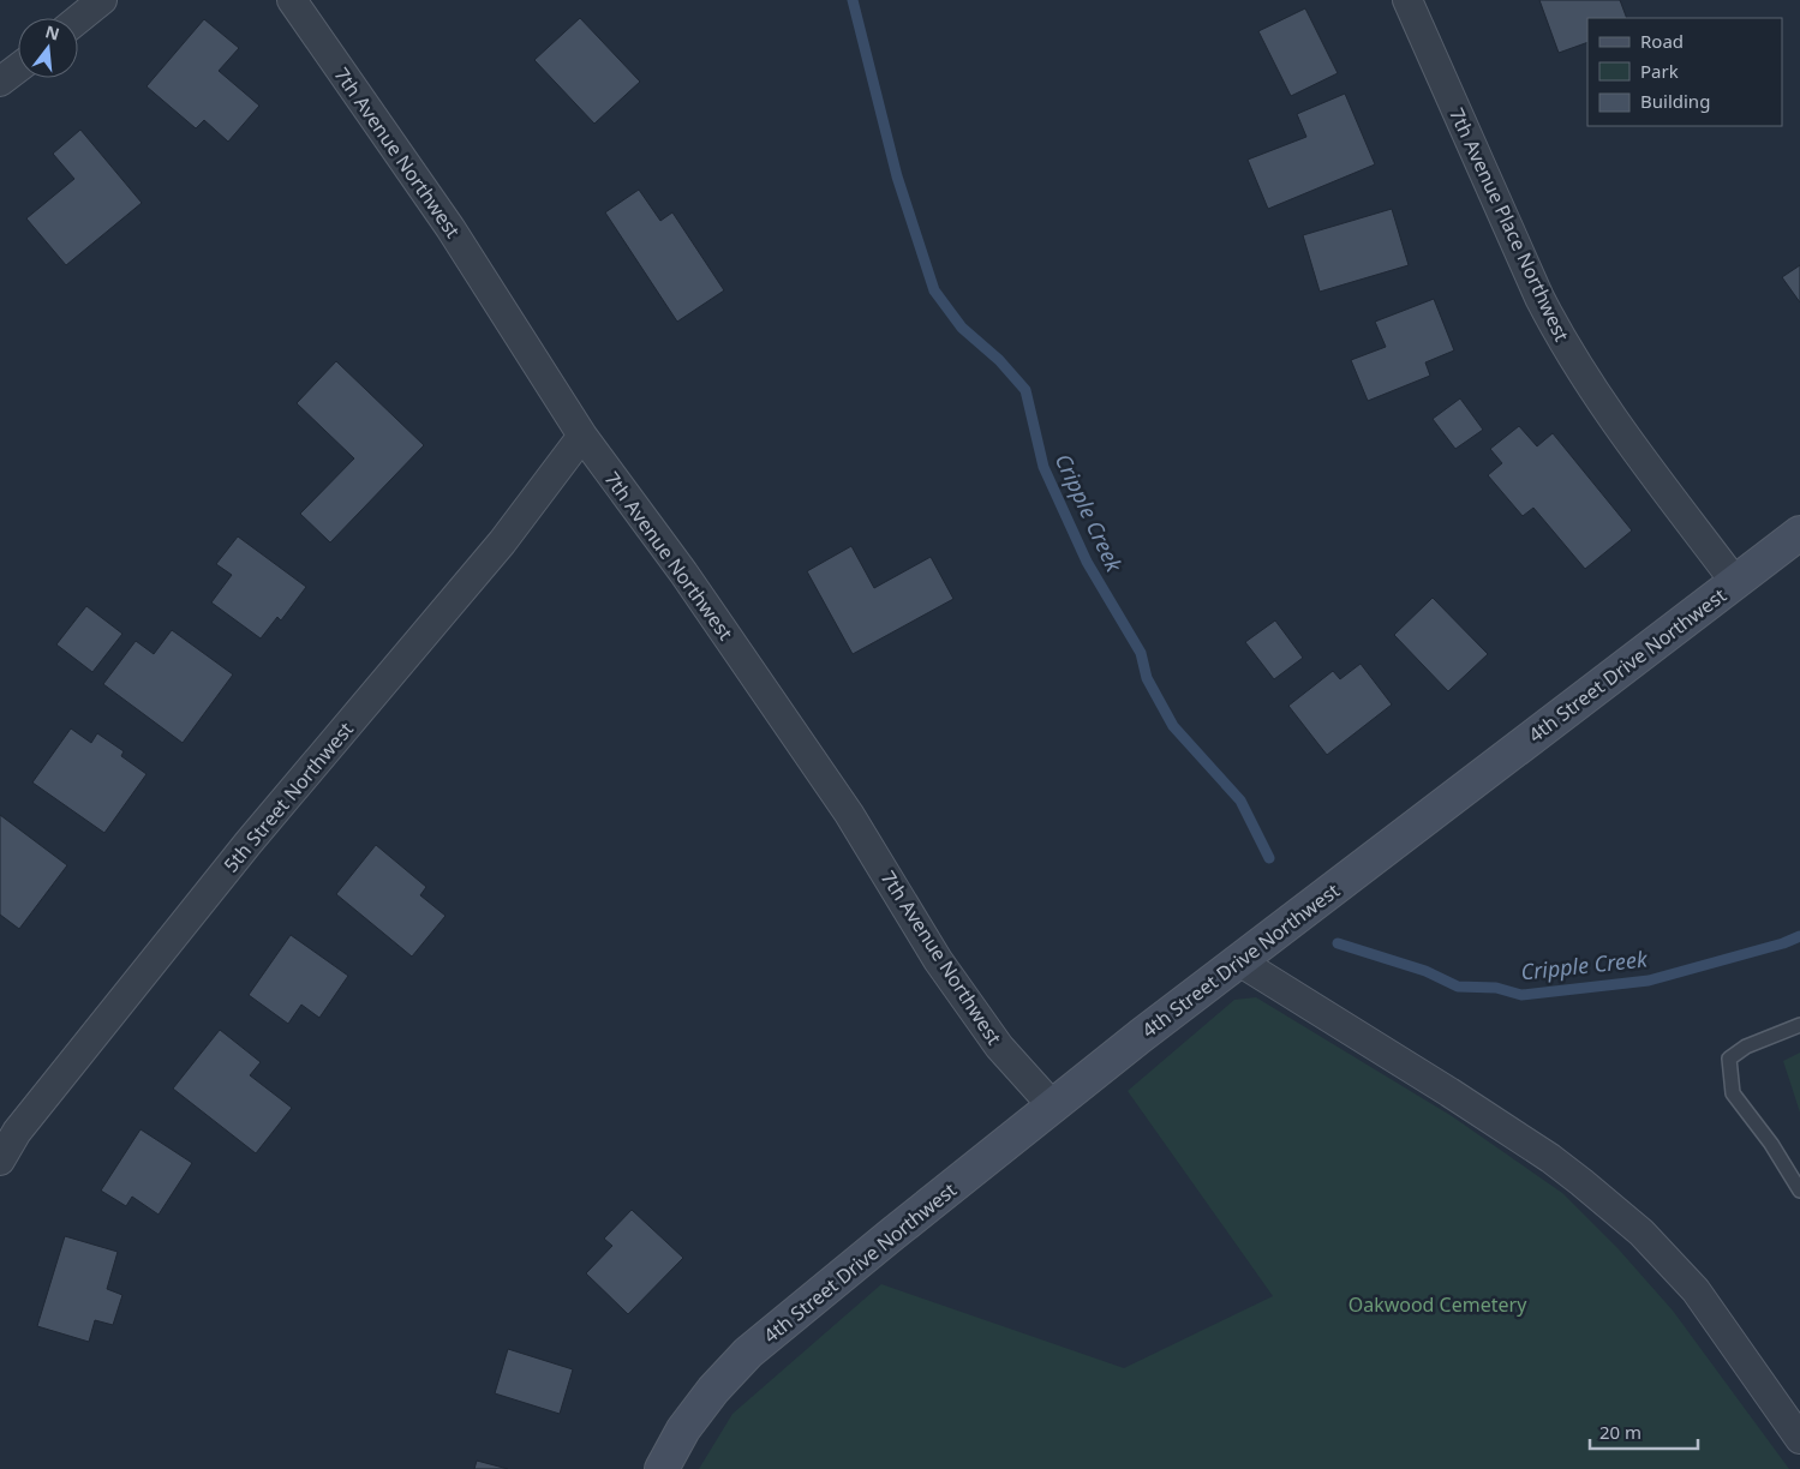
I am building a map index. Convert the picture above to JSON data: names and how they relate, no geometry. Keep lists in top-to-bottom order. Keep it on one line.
{"streets":{"main road":["4th Street Drive Northwest"],"street":["7th Avenue Northwest","7th Avenue Place Northwest","5th Street Northwest"]},"crossings":[["7th Avenue Northwest","4th Street Drive Northwest"],["7th Avenue Northwest","5th Street Northwest"],["7th Avenue Place Northwest","4th Street Drive Northwest"]],"water":["Cripple Creek"],"parks":["Oakwood Cemetery"],"legend":["Road","Park","Building"],"scale_bar":"20 m","north":"top"}
